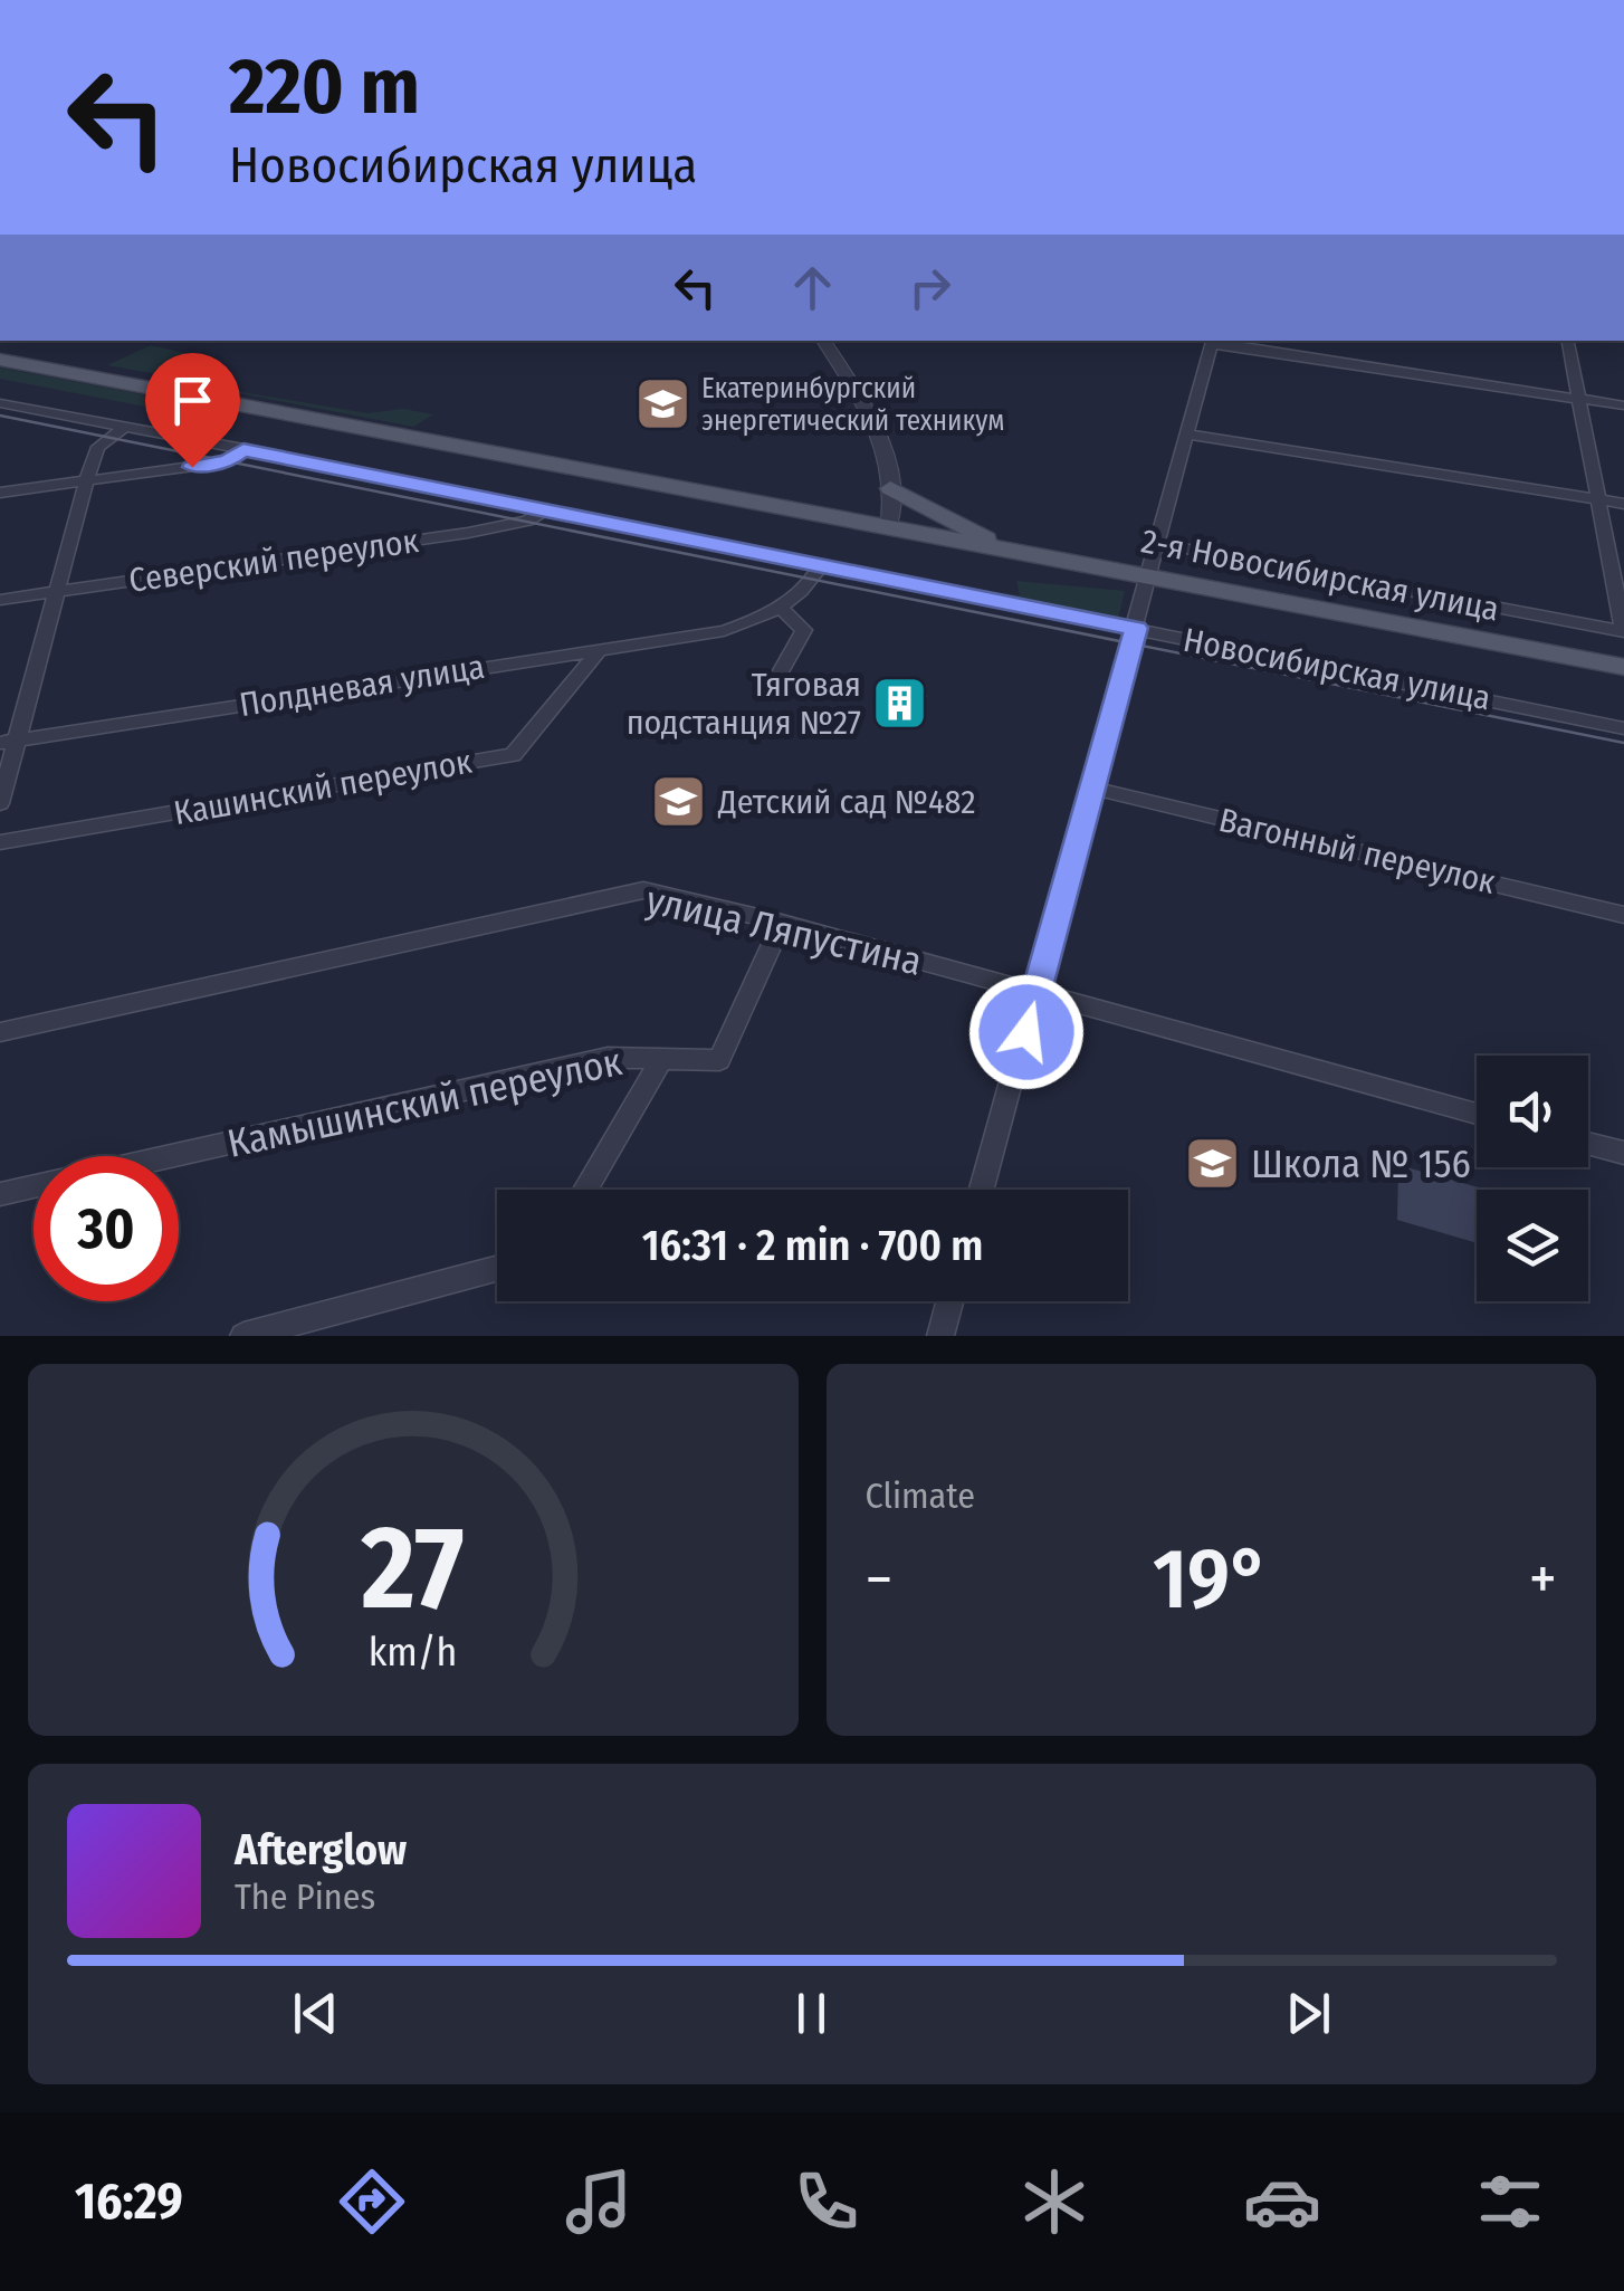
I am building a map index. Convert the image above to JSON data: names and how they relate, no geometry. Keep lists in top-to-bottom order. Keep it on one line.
{"streets":{"main road":["2-я Новосибирская улица"],"street":["Северский переулок","Новосибирская улица","Полдневая улица","Кашинский переулок","Вагонный переулок","улица Ляпустина","Камышинский переулок"]},"crossings":[["Северский переулок","Новосибирская улица"],["Полдневая улица","Кашинский переулок"],["улица Ляпустина","Камышинский переулок"]],"places":{"school or university":["Екатеринбургский энергетический техникум","Детский сад №482","Школа № 156"],"building":["Тяговая подстанция №27"]},"page":{"turn":["220 m","Новосибирская улица"],"limit":"30","trip":"16:31 · 2 min · 700 m","tile":"Climate","heat":["−","19°","+"],"song":["Afterglow","The Pines"],"tabs":"16:29","gauge":["27","km/h"]}}
